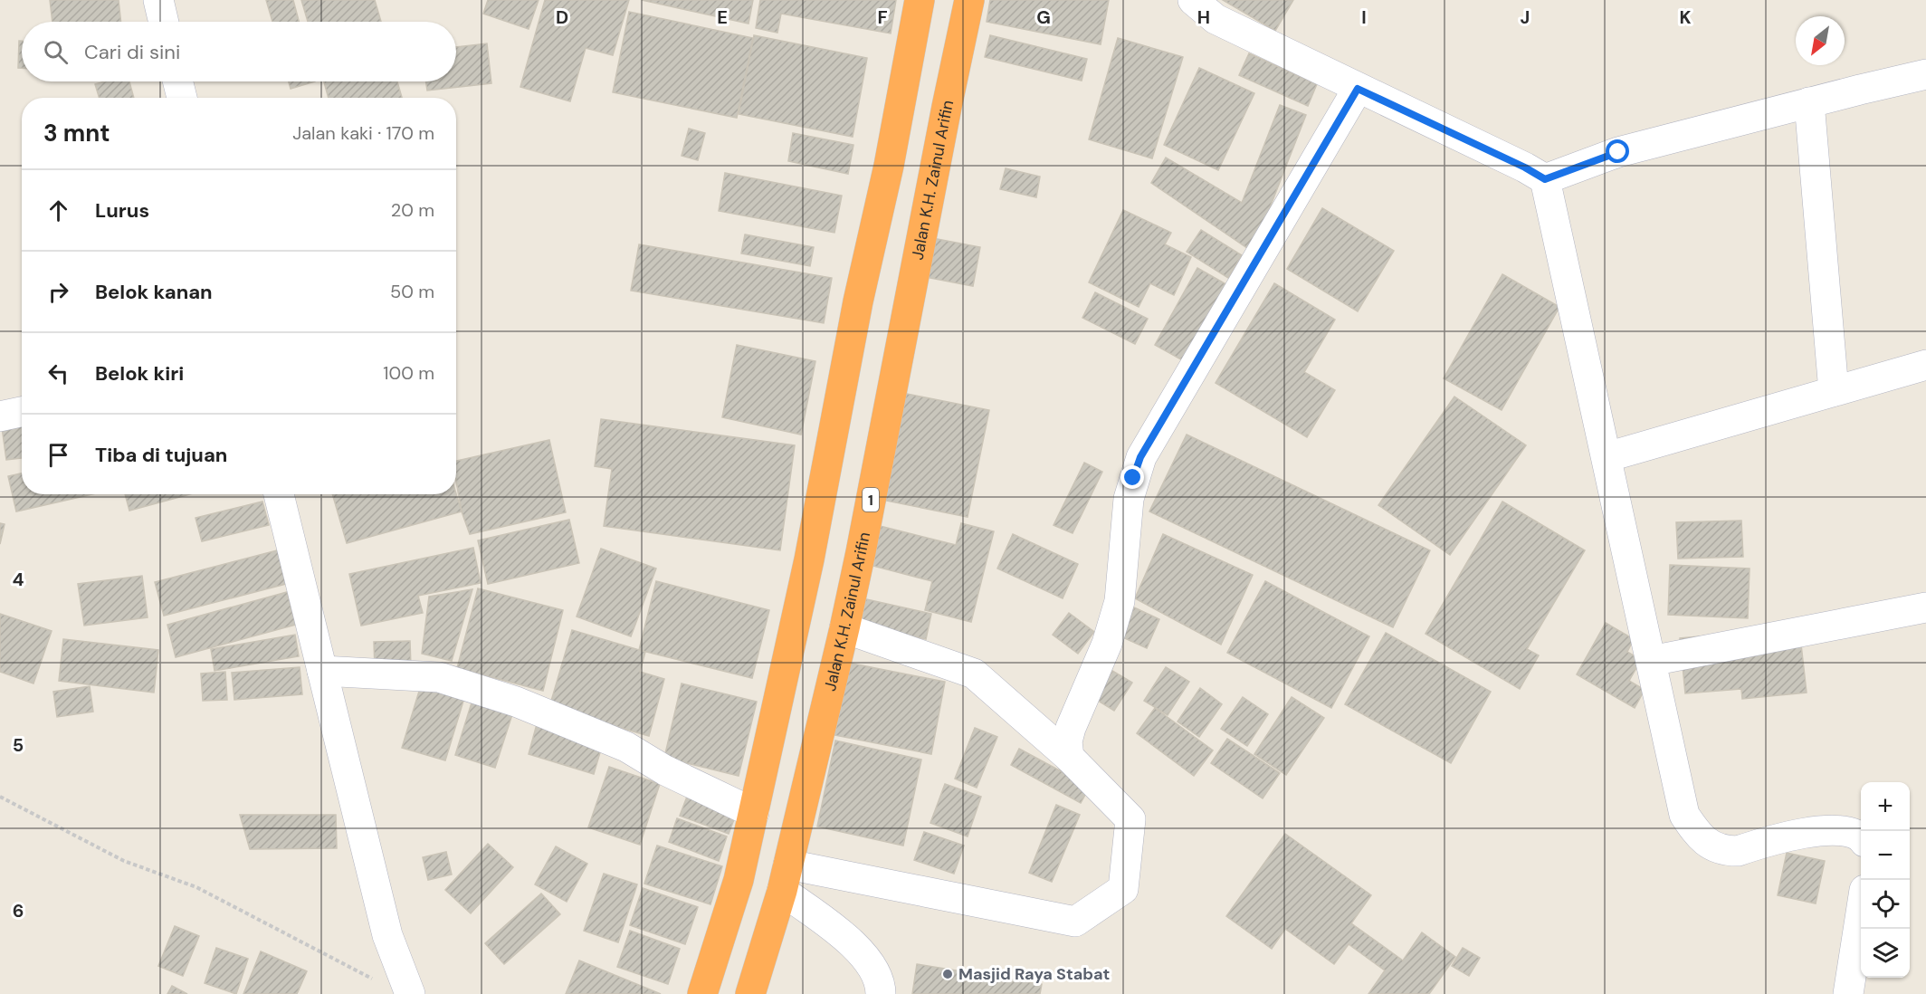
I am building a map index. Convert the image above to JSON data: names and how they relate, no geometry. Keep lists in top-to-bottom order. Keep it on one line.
{"streets":{"highway":["Jalan K.H. Zainul Arifin","1"]},"places":["Masjid Raya Stabat"],"north":"bottom left","page":{"search":"Cari di sini","heading":["3 mnt","Jalan kaki · 170 m"],"list":[["Lurus","20 m"],["Belok kanan","50 m"],["Belok kiri","100 m"],"Tiba di tujuan"],"map_buttons":["+","−"]},"grid":{"columns":["D","E","F","G","H","I","J","K"],"rows":["4","5","6"]}}
